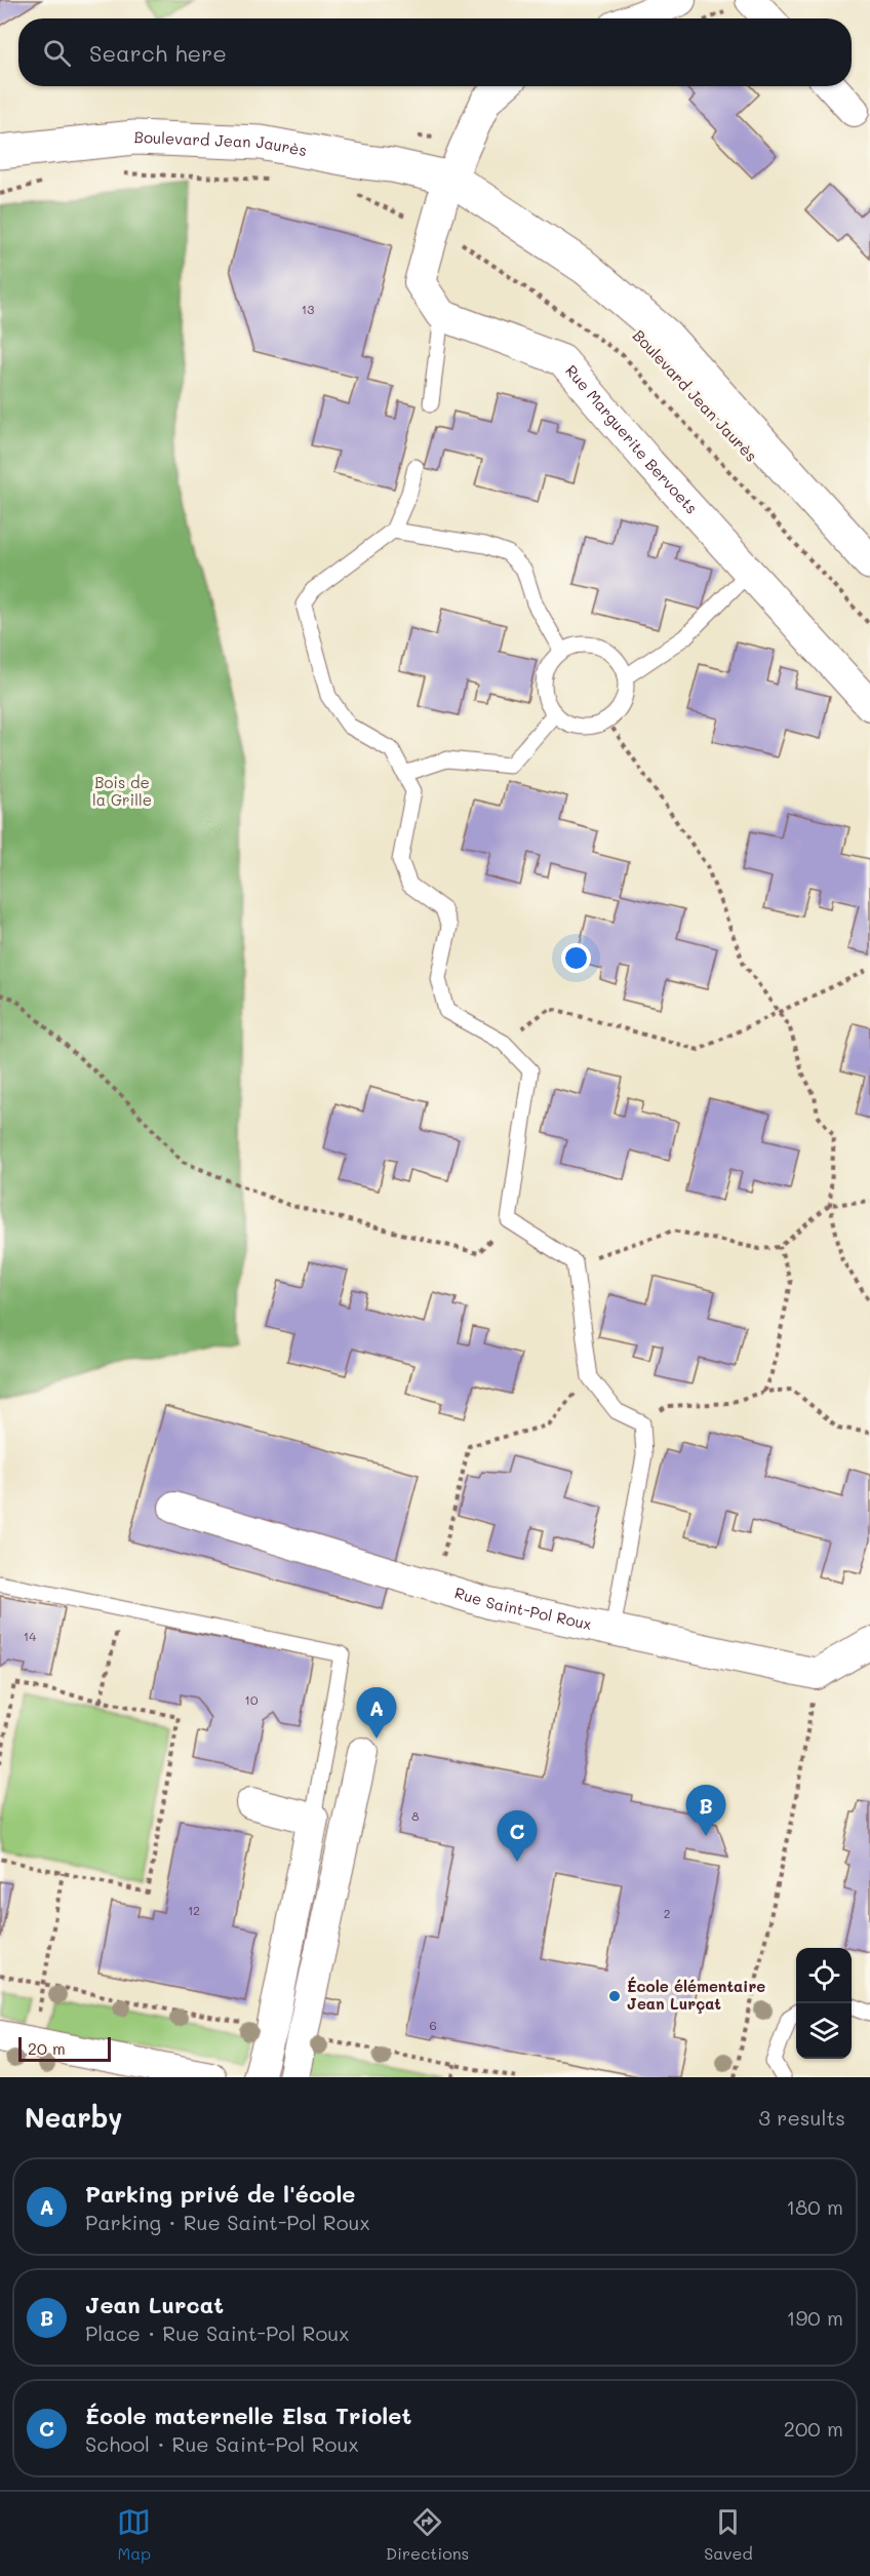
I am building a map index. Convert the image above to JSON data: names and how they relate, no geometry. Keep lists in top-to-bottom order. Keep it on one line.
{"streets":{"street":["Boulevard Jean Jaurès","Rue Marguerite Bervoets","Rue Saint-Pol Roux"]},"parks":["Bois de la Grille"],"places":["École élémentaire Jean Lurçat"],"house_numbers":["13","14","10","8","12","2","6"],"scale_bar":"20 m","page":{"search":"Search here","pins":["A","B","C"],"scale":"20 m","heading":["Nearby","3 results"],"list":[{"mark":"A","name":"Parking privé de l'école","note":"Parking · Rue Saint-Pol Roux","value":"180 m"},{"mark":"B","name":"Jean Lurcat","note":"Place · Rue Saint-Pol Roux","value":"190 m"},{"mark":"C","name":"École maternelle Elsa Triolet","note":"School · Rue Saint-Pol Roux","value":"200 m"}],"nav":["Map","Directions","Saved"]}}
